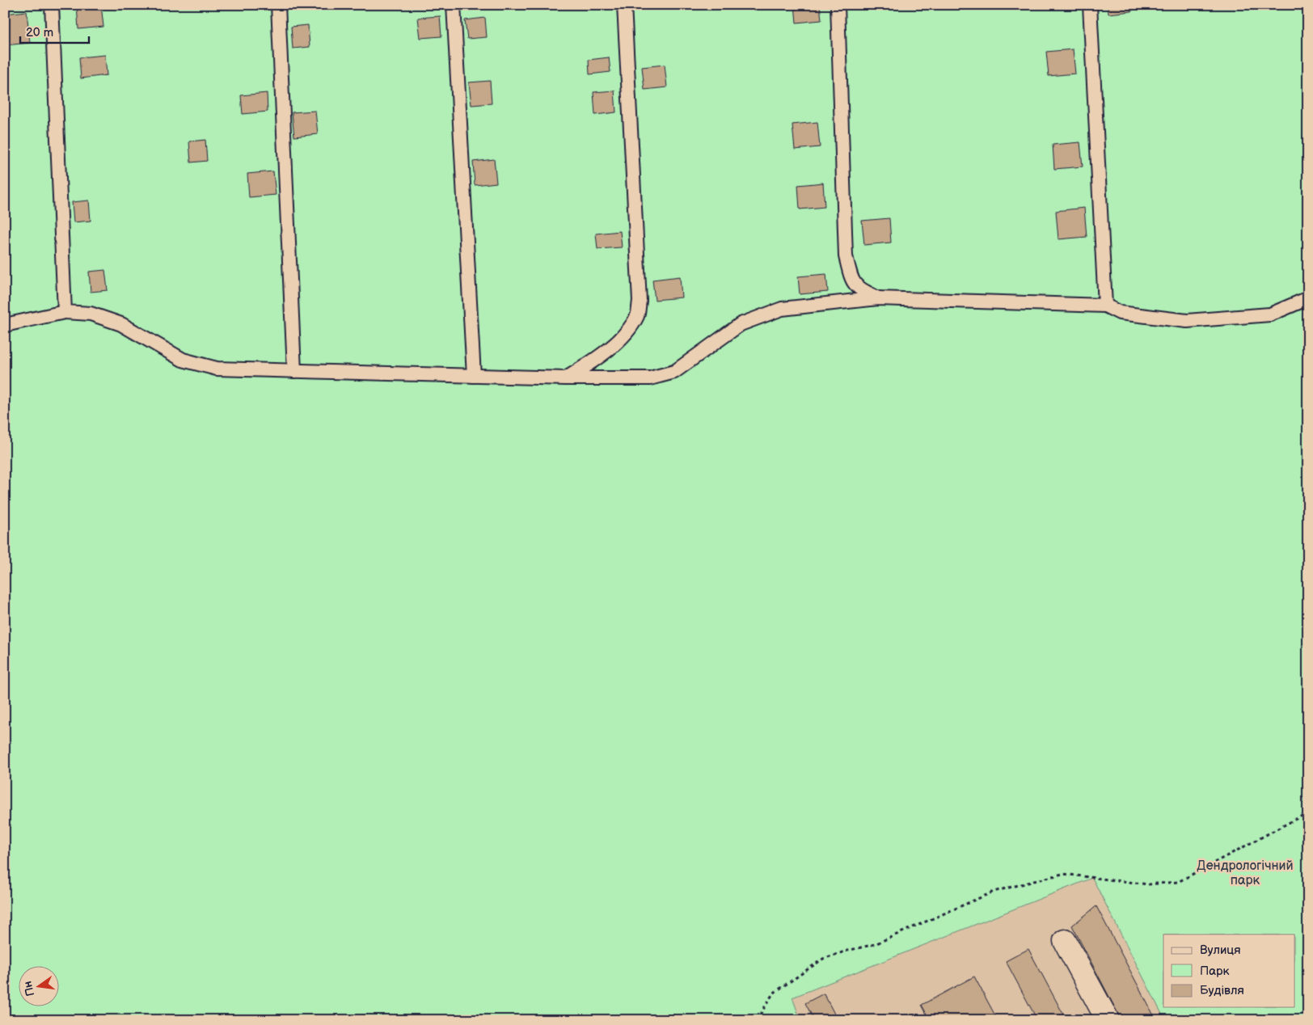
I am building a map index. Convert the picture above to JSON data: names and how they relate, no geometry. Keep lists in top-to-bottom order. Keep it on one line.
{"parks":["Дендрологічний парк"],"legend":["Вулиця","Парк","Будівля"],"scale_bar":"20 m","north":"left"}
